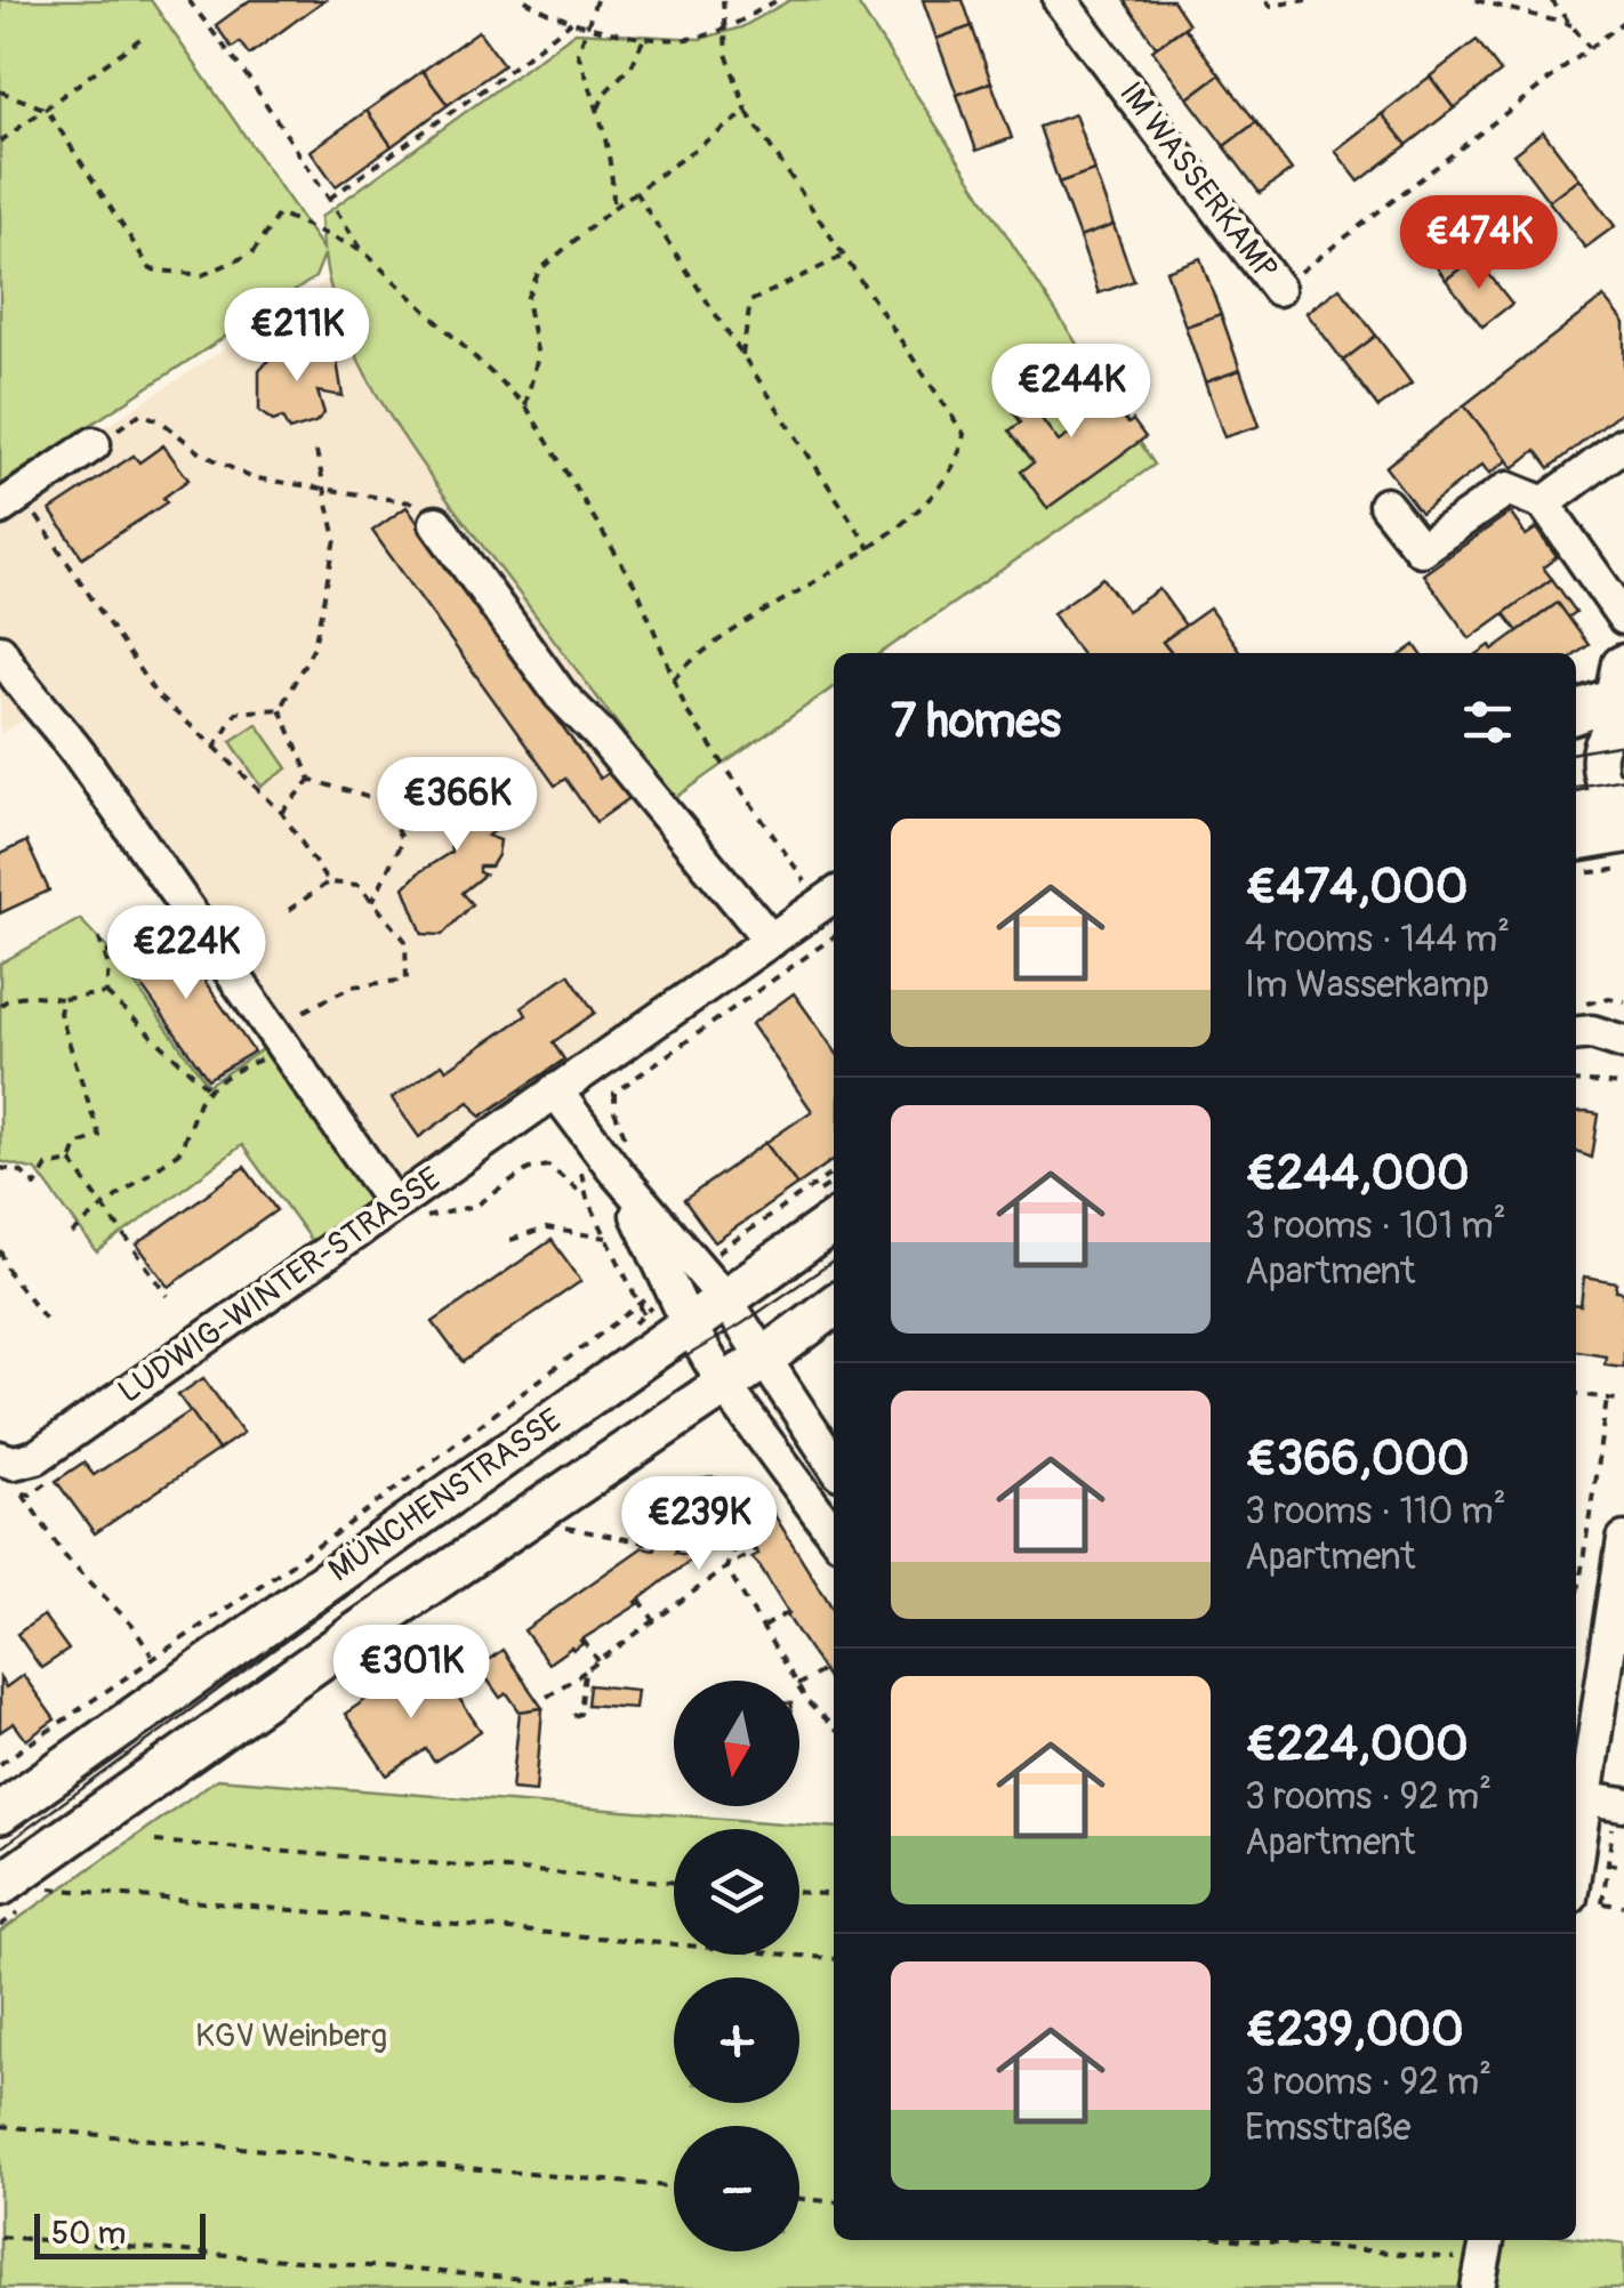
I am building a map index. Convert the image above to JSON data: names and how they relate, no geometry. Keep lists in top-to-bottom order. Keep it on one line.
{"streets":{"main road":["MÜNCHENSTRASSE"],"street":["IM WASSERKAMP","LUDWIG-WINTER-STRASSE"]},"parks":["KGV Weinberg"],"scale_bar":"50 m","north":"bottom","page":{"price":["€474K","€211K","€244K","€366K","€224K","€239K","€301K"],"heading":"7 homes","list":[{"name":"€474,000","note":"4 rooms · 144 m² · Im Wasserkamp"},{"name":"€244,000","note":"3 rooms · 101 m² · Apartment"},{"name":"€366,000","note":"3 rooms · 110 m² · Apartment"},{"name":"€224,000","note":"3 rooms · 92 m² · Apartment"},{"name":"€239,000","note":"3 rooms · 92 m² · Emsstraße"}],"map_buttons":["+","−"],"scale":"50 m"}}
